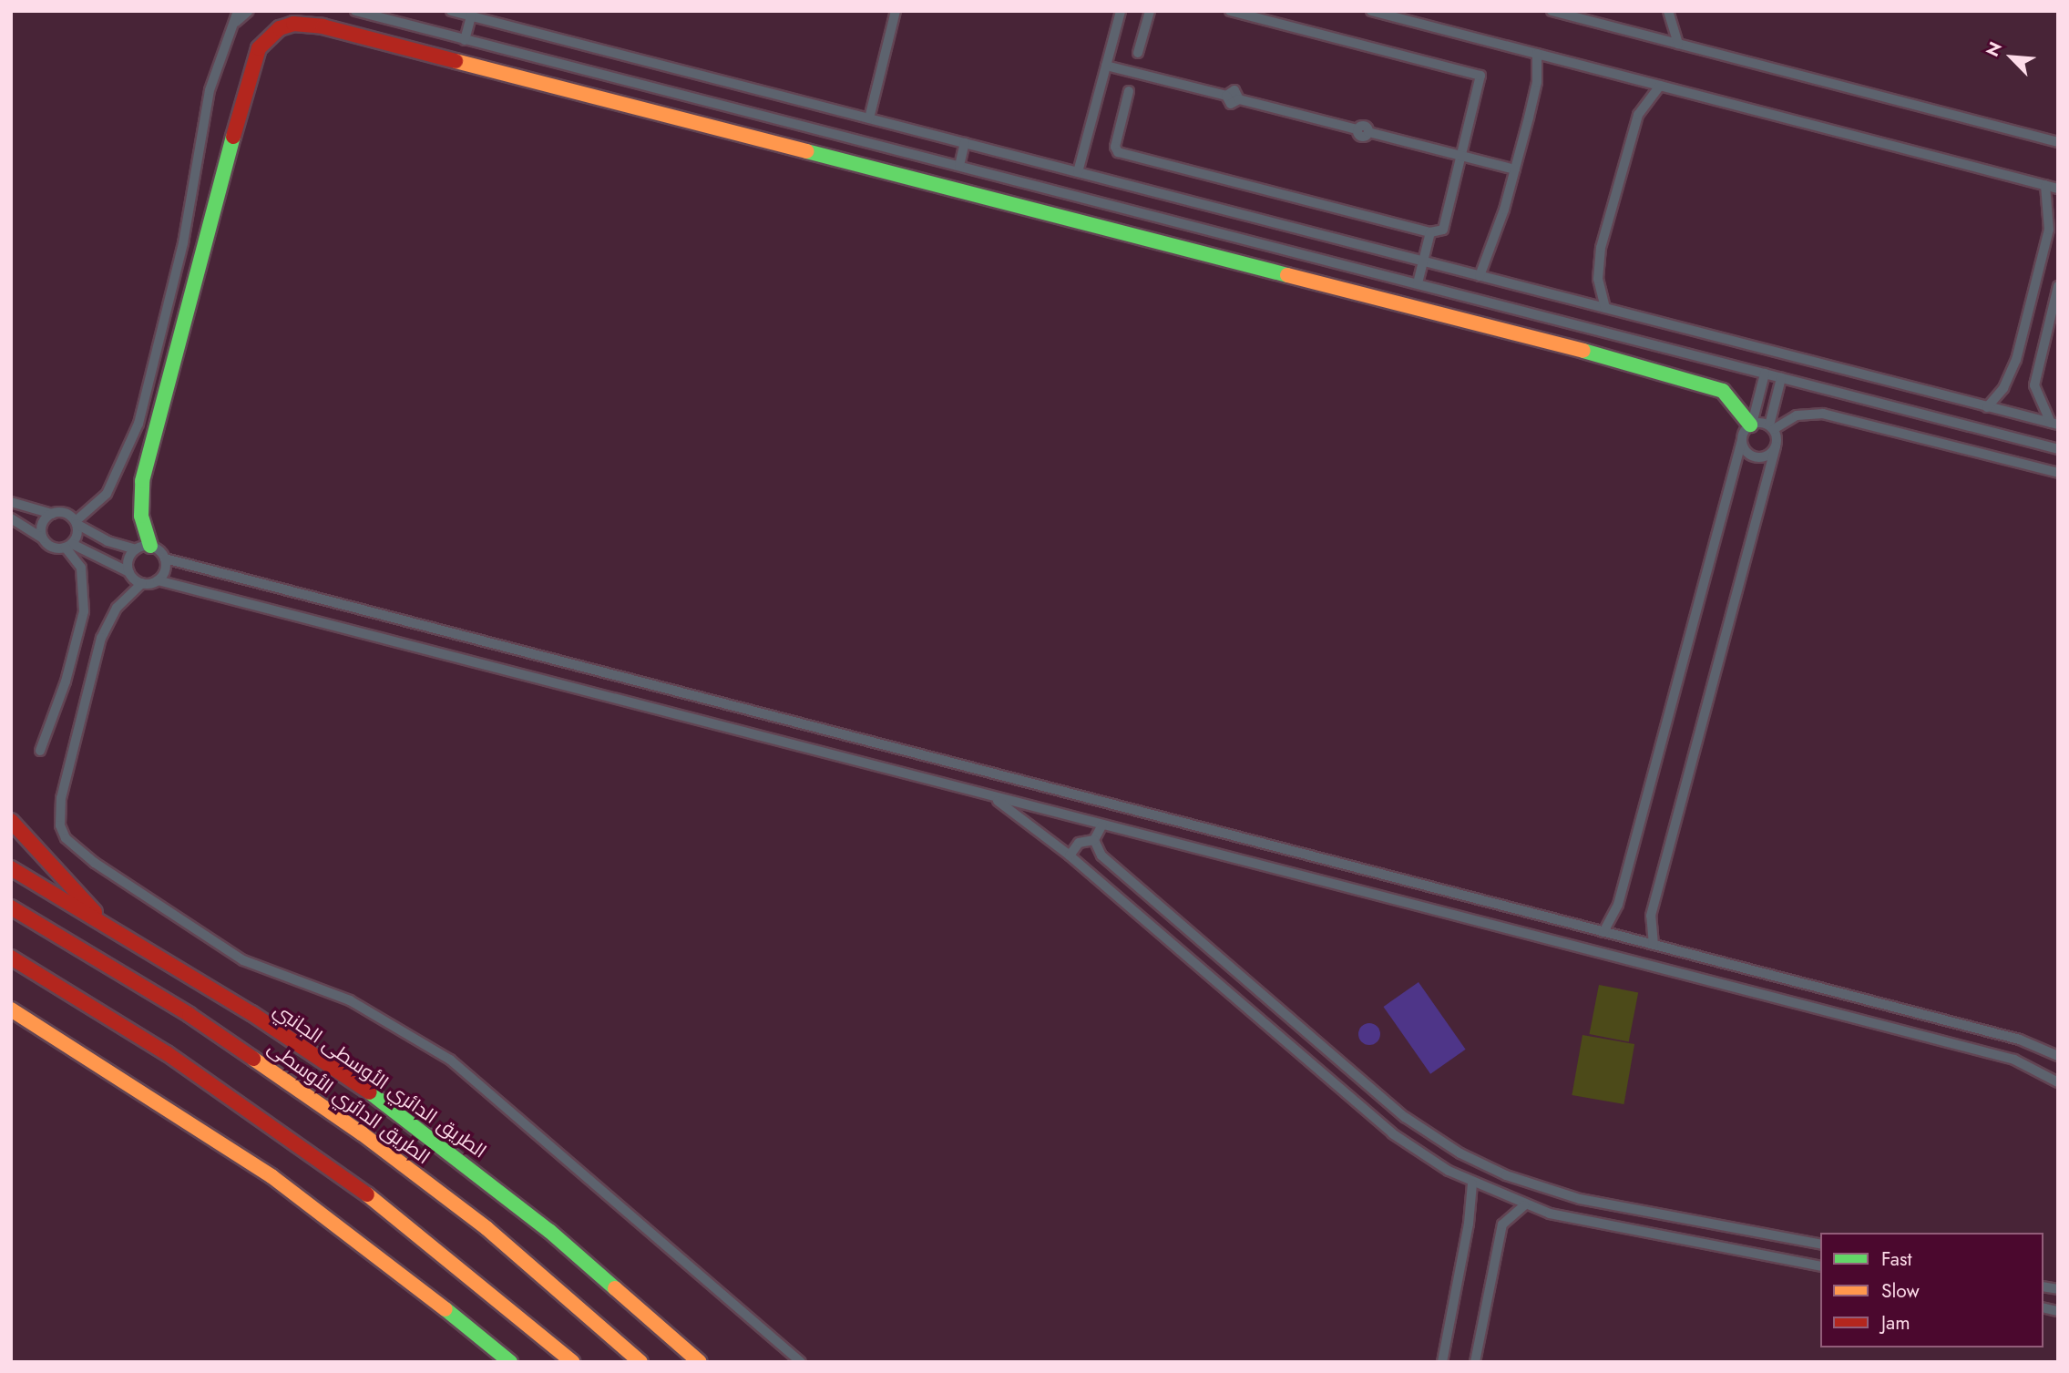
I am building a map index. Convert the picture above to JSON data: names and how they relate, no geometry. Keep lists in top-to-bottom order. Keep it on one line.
{"streets":{"main road":["الطريق الدائري الأوسطى الجانبي","الطريق الدائري الأوسطى"]},"legend":["Fast","Slow","Jam"],"north":"top left"}
